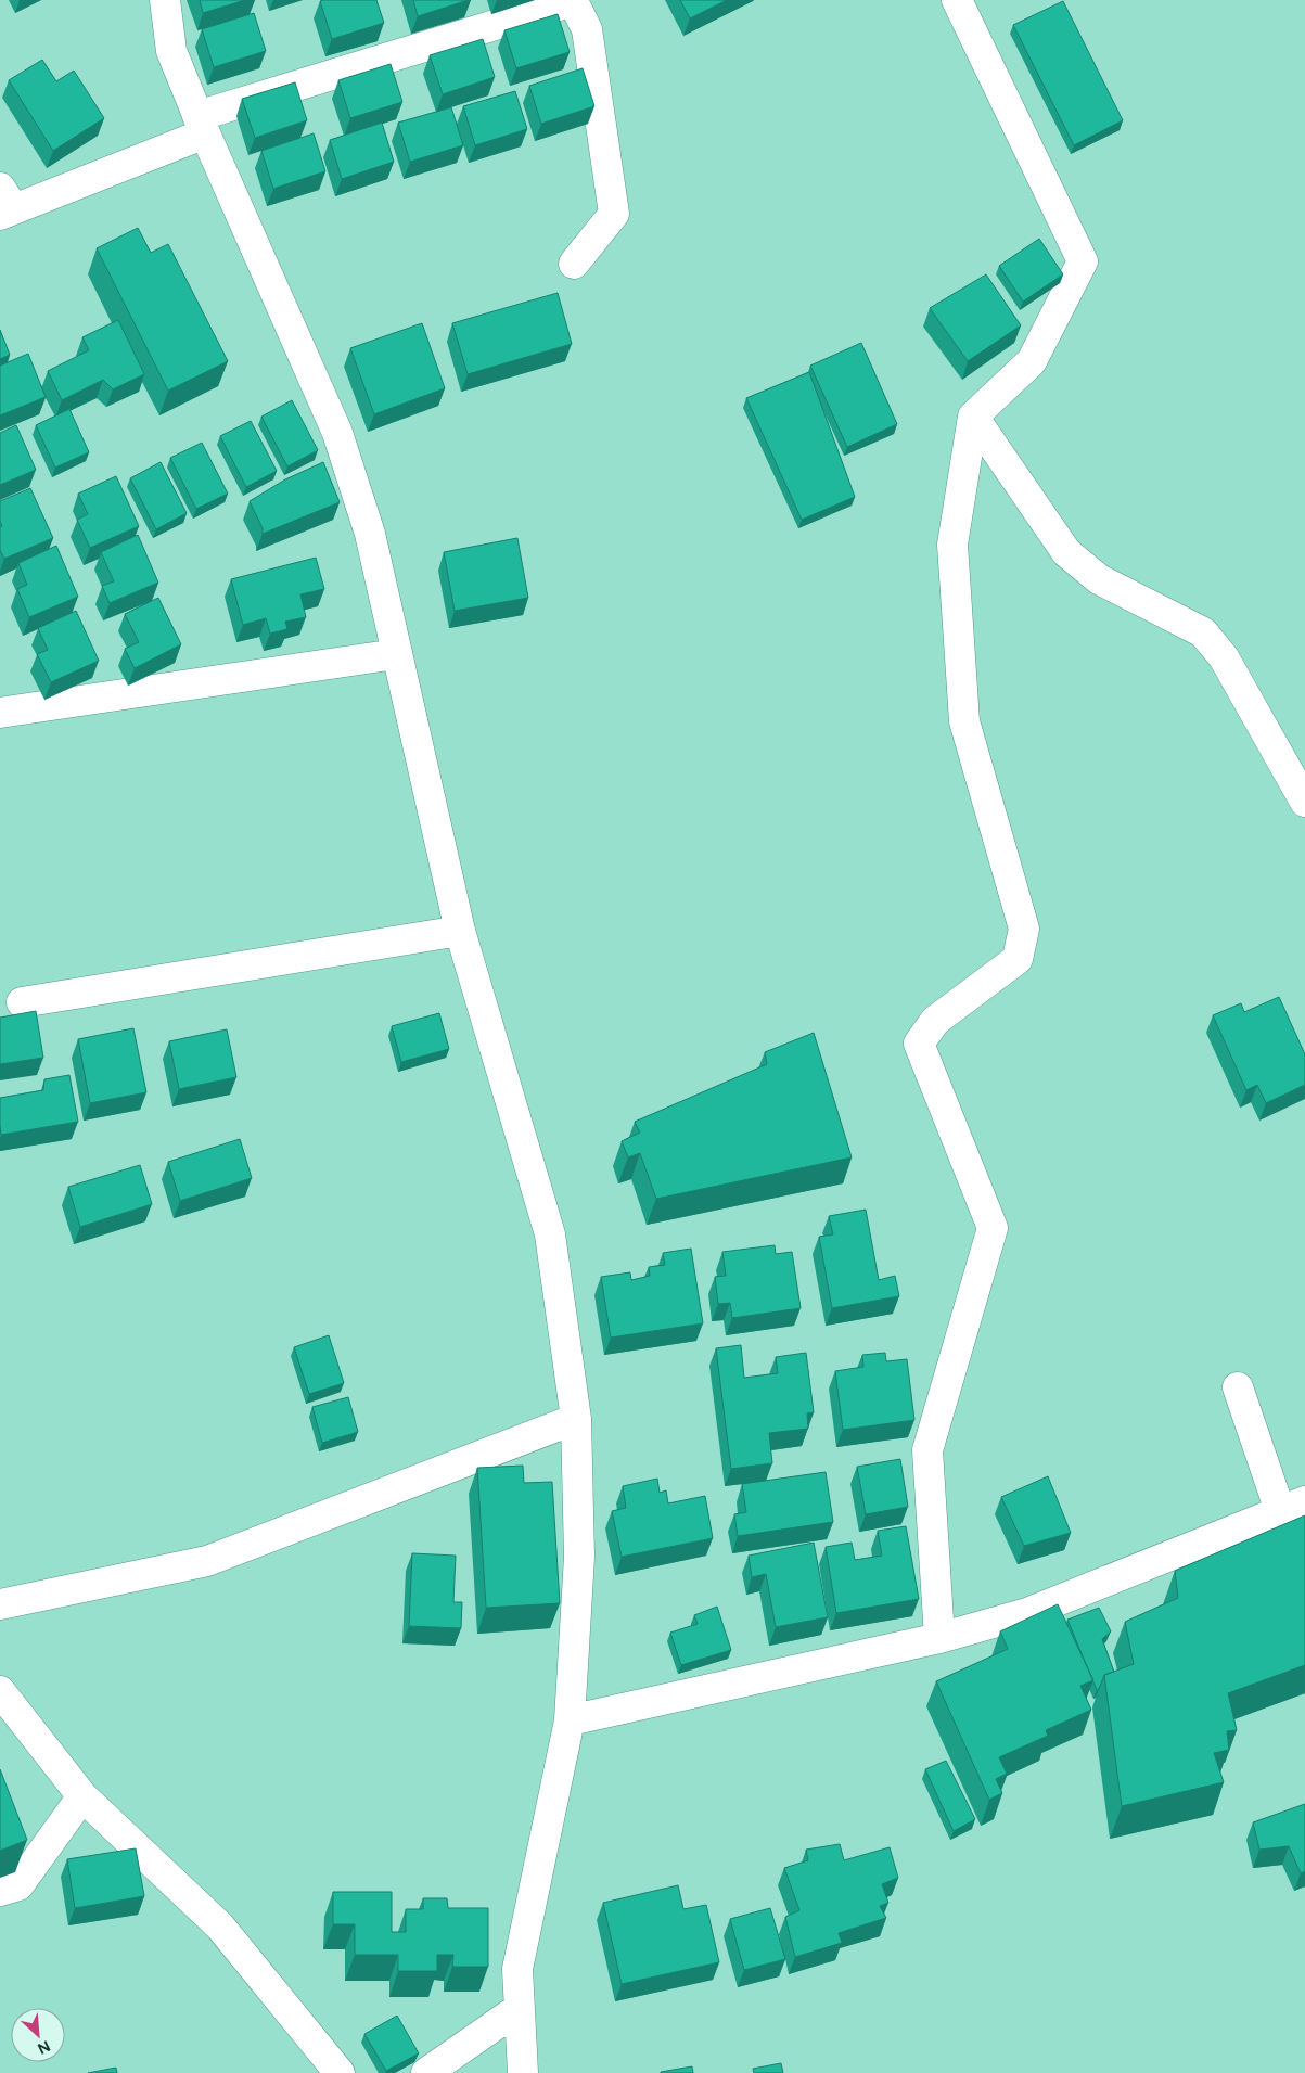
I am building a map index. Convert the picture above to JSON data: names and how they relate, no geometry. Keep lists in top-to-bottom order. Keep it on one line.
{"north":"bottom right"}
